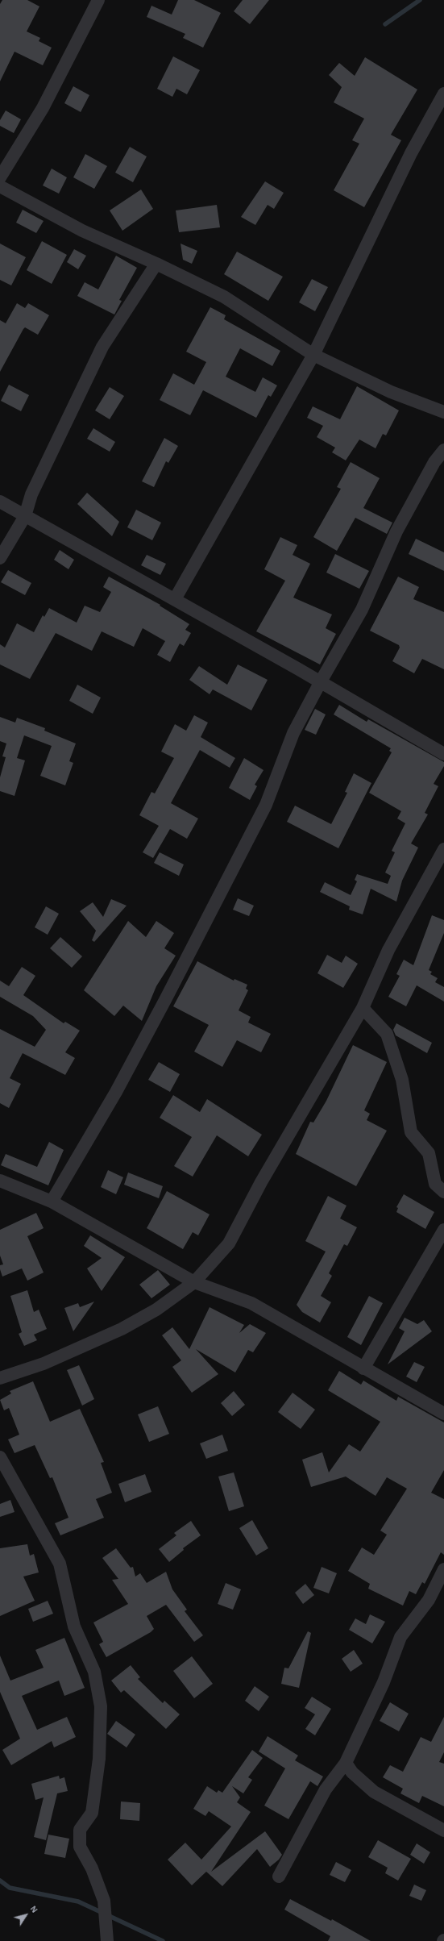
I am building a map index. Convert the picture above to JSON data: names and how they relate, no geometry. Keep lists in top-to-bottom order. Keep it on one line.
{"north":"top right"}
